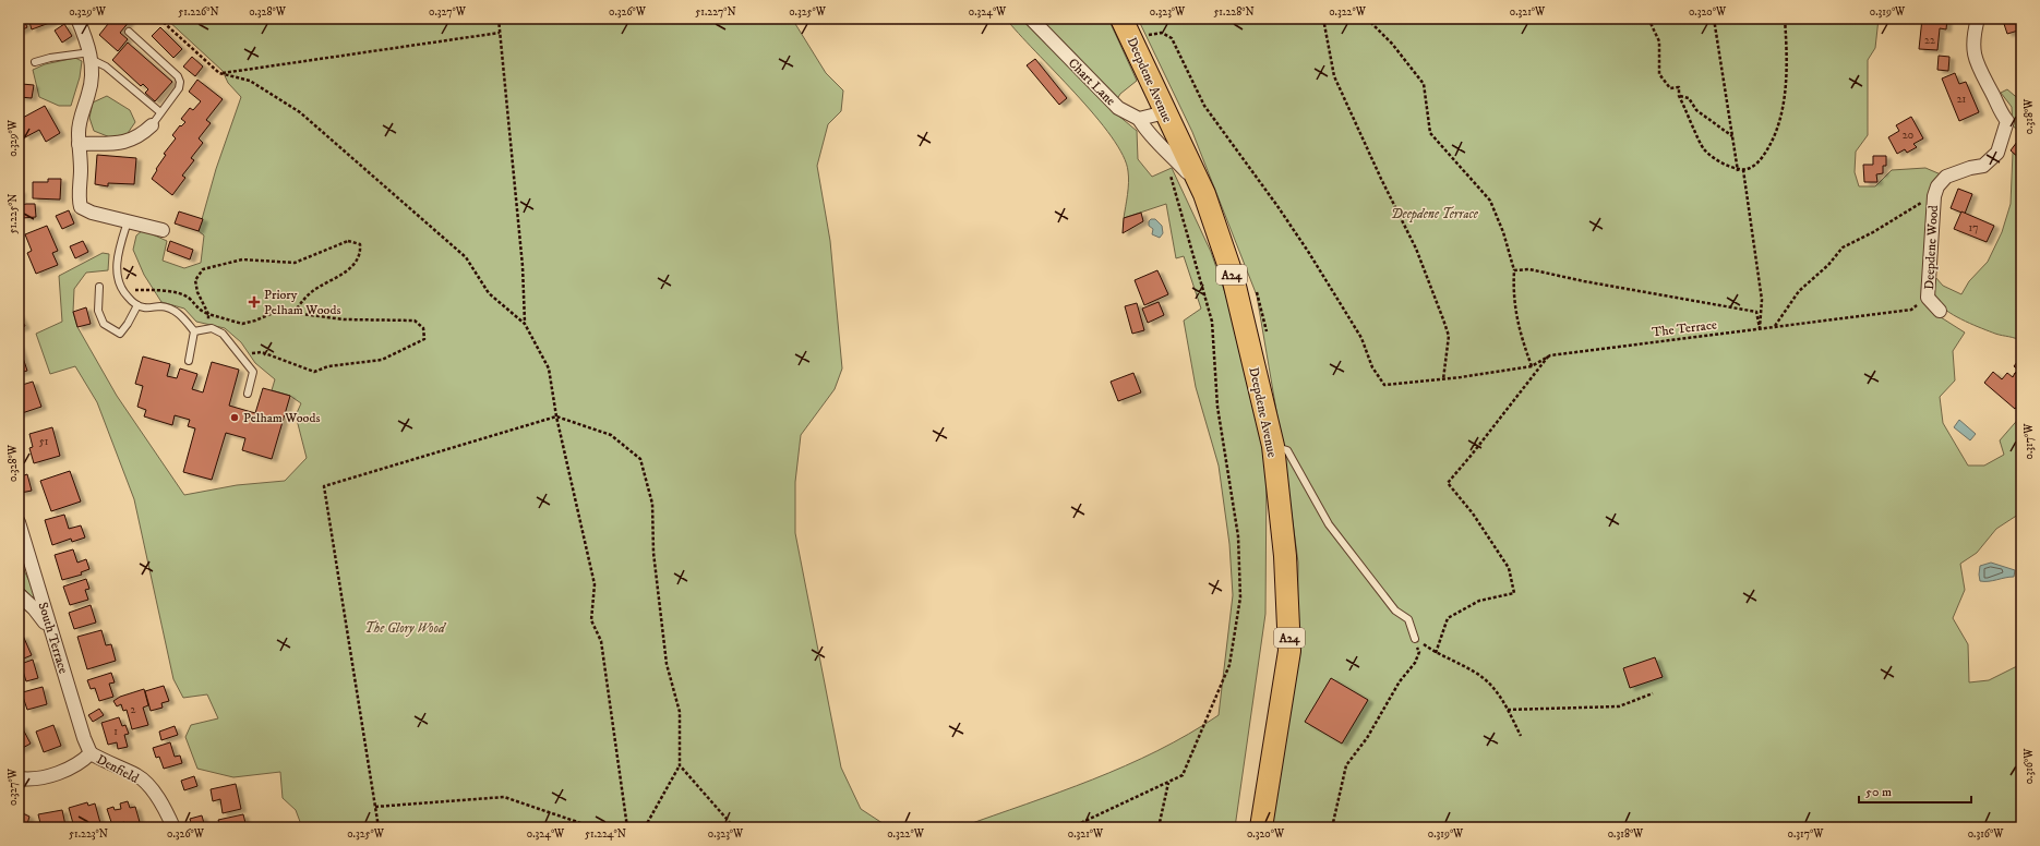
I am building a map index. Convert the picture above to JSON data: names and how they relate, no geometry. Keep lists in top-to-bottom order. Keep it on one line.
{"streets":{"highway":["Deepdene Avenue","A24"],"street":["Chart Lane","Deepdene Wood","South Terrace","Denfield"],"path":["The Terrace"]},"crossings":[["Deepdene Wood","The Terrace"],["South Terrace","Denfield"]],"parks":["Deepdene Terrace","The Glory Wood"],"places":{"health":["Priory Pelham Woods"],"other":["Pelham Woods"]},"house_numbers":["22","21","20","17","51","2","1"],"scale_bar":"50 m","coordinates":["0.329°W","51.226°N","0.328°W","0.327°W","0.326°W","51.227°N","0.325°W","0.324°W","0.323°W","51.228°N","0.322°W","0.321°W","0.320°W","0.319°W","0.318°W","51.225°N","0.317°W","0.316°W","51.223°N","51.224°N"]}
